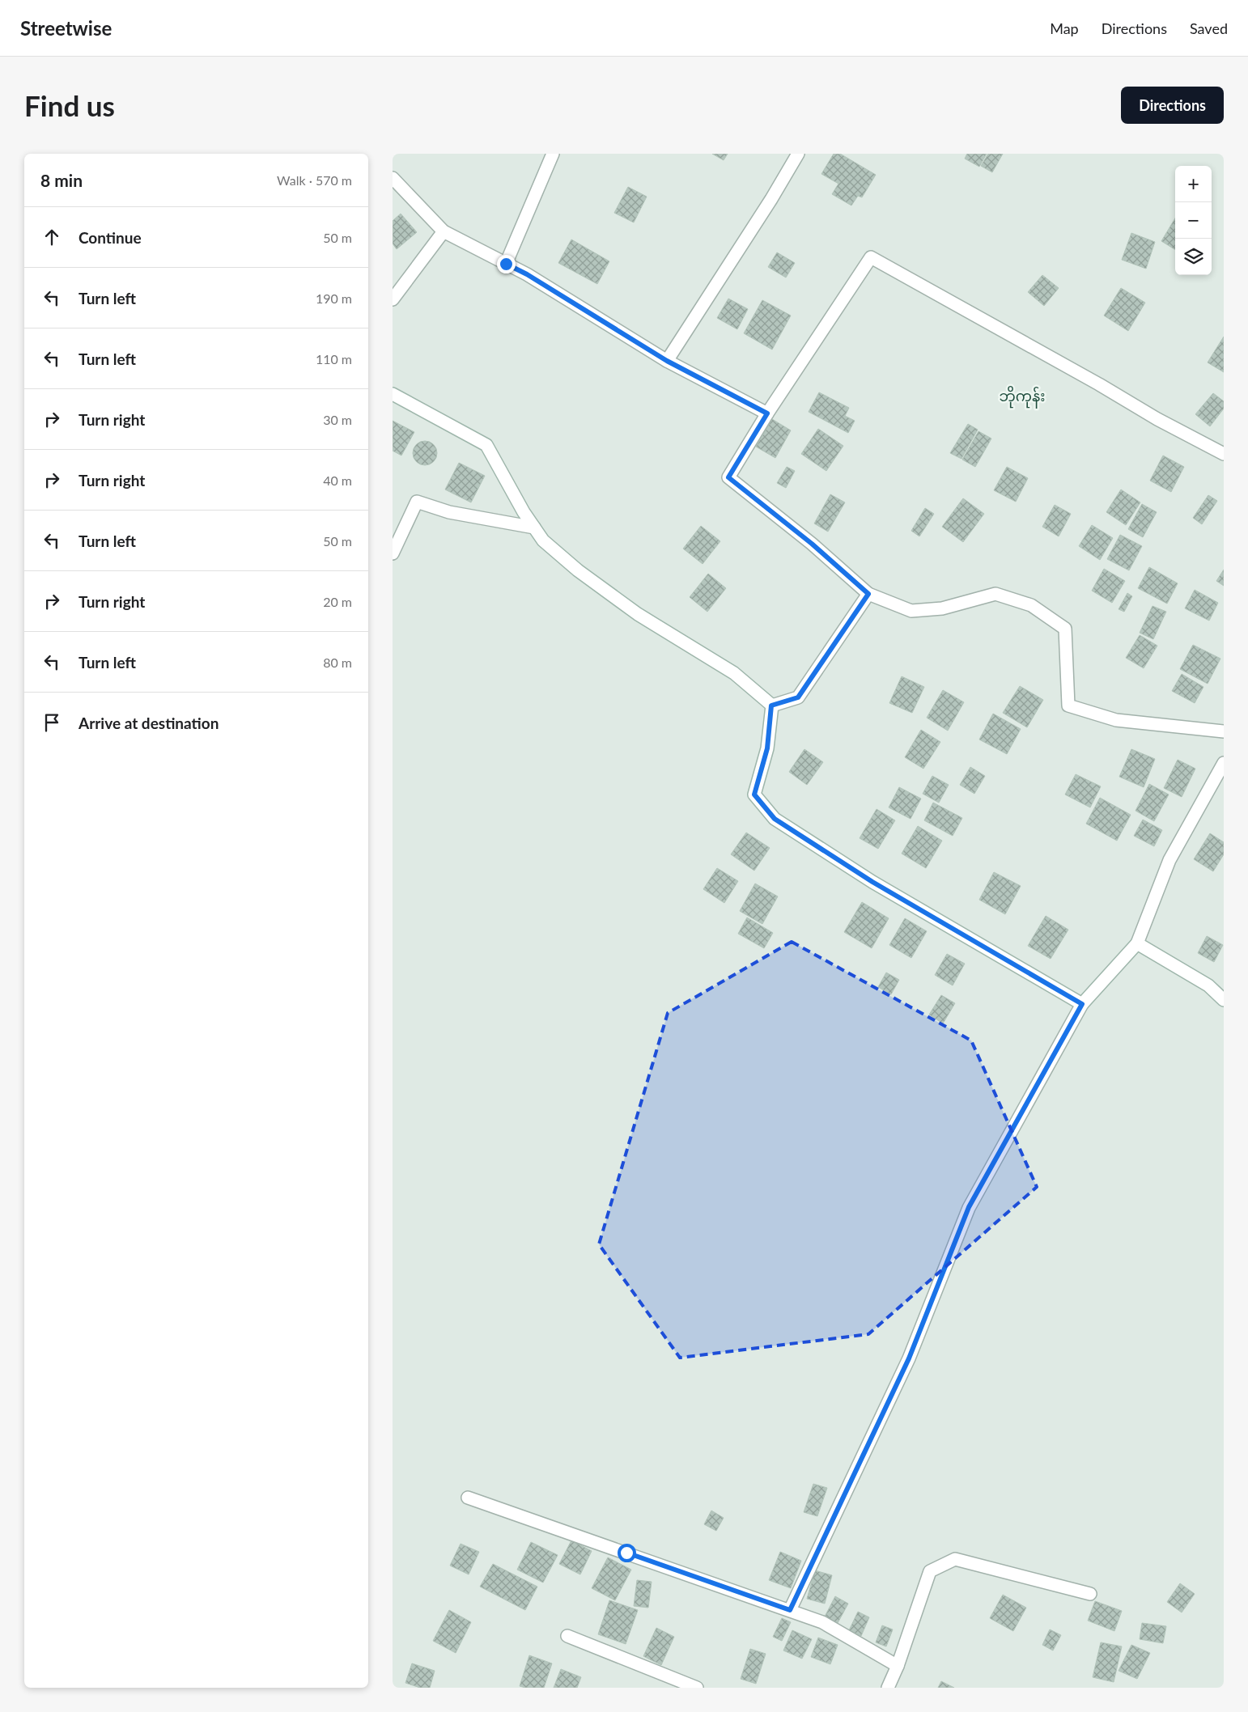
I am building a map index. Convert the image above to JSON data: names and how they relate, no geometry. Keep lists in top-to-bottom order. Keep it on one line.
{"districts":["ဘိုကုန်း"],"page":{"header":"Streetwise","nav":["Map","Directions","Saved"],"buttons":"Directions","title":"Find us","heading":["8 min","Walk · 570 m"],"map_buttons":["+","−"],"list":[["Continue","50 m"],["Turn left","190 m"],["Turn left","110 m"],["Turn right","30 m"],["Turn right","40 m"],["Turn left","50 m"],["Turn right","20 m"],["Turn left","80 m"],"Arrive at destination"]}}
